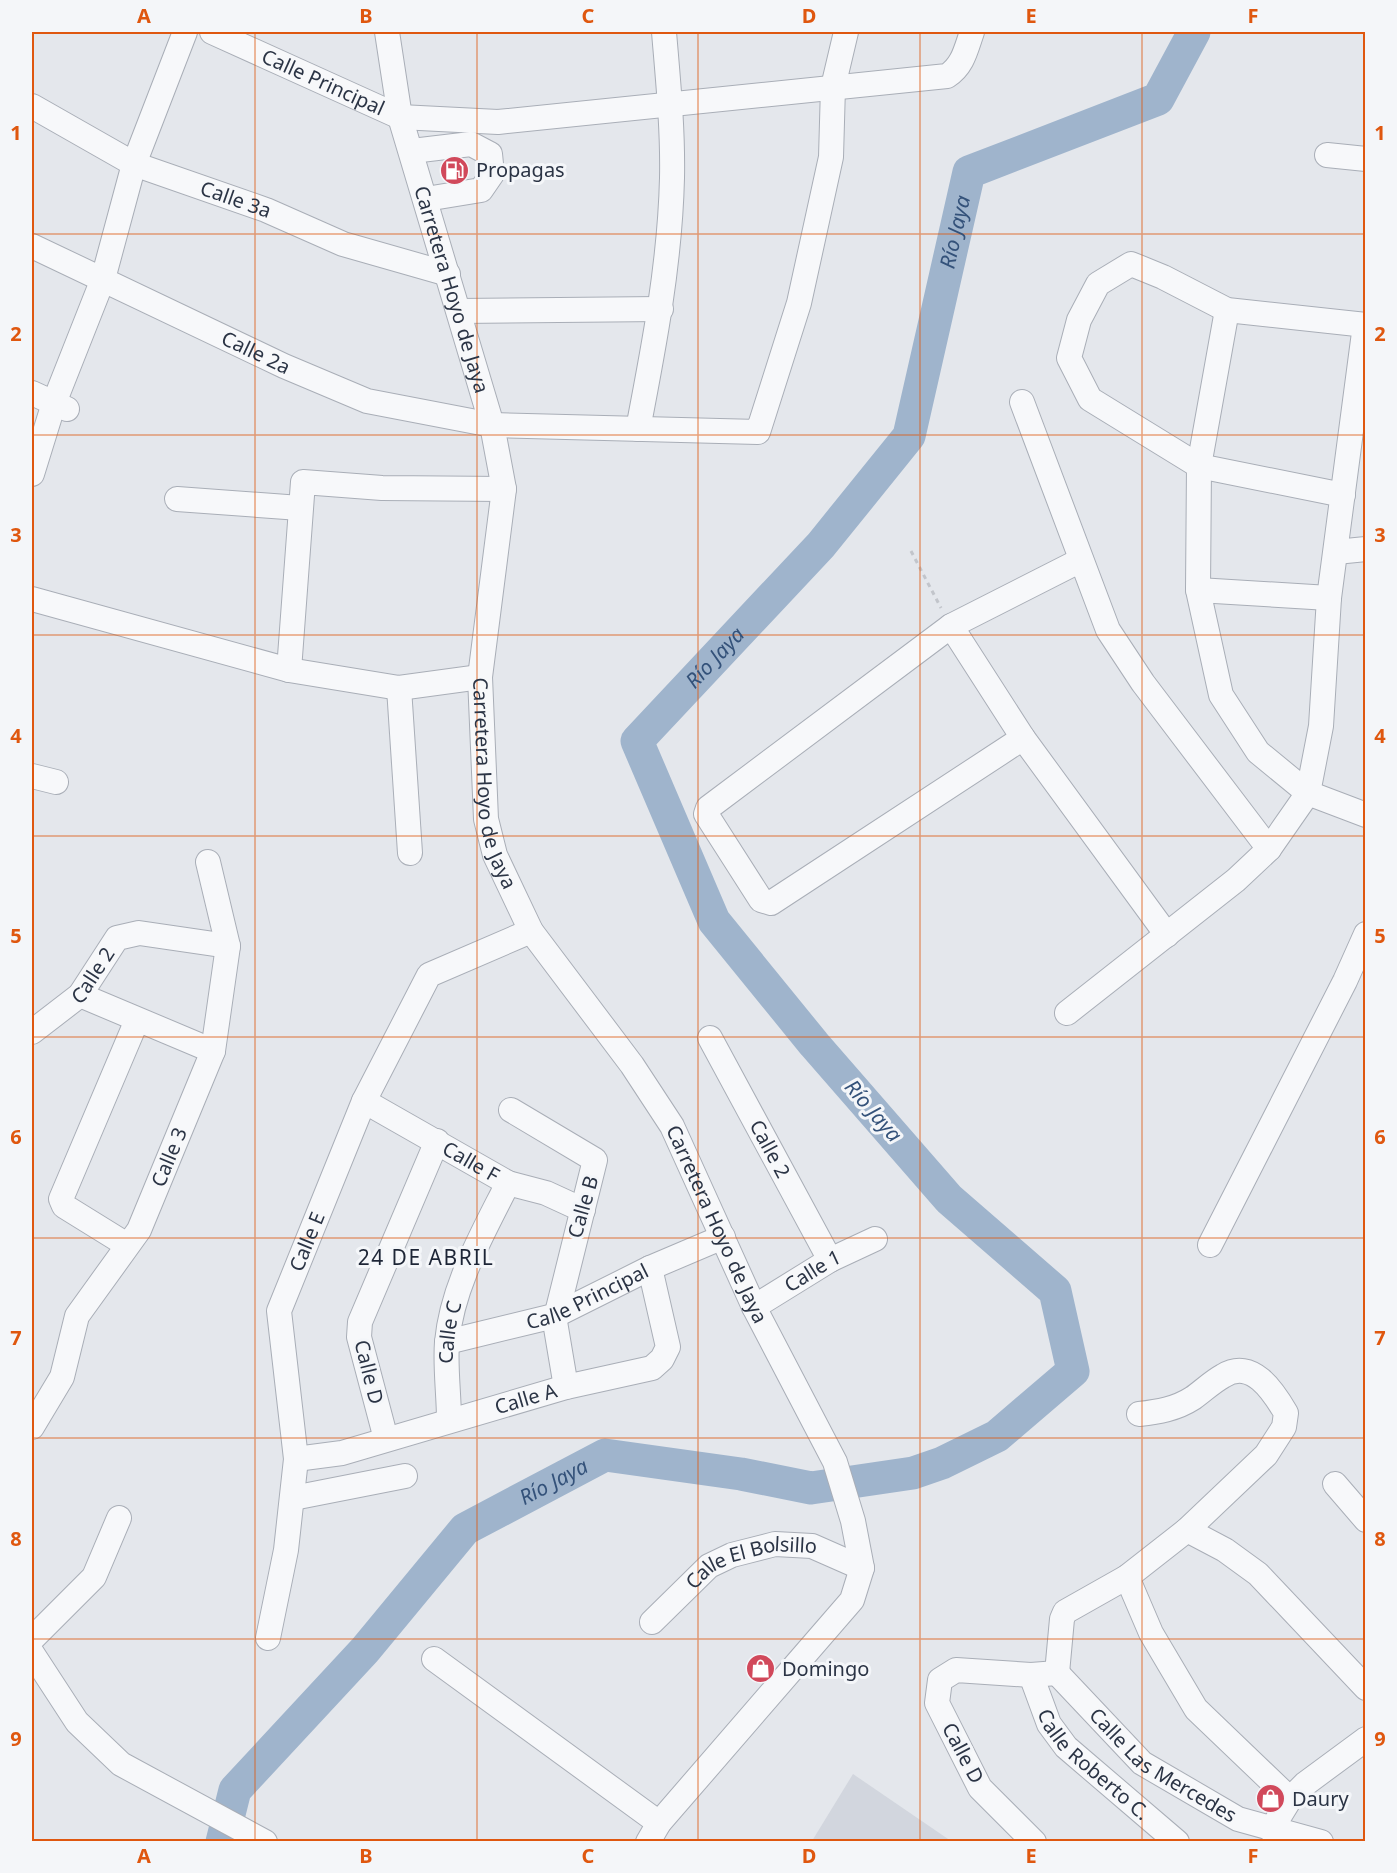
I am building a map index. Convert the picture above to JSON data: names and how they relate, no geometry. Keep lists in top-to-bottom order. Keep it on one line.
{"streets":{"street":["Calle Principal","Calle 3a","Carretera Hoyo de Jaya","Calle 2a","Calle 2","Calle 3","Calle F","Calle B","Calle E","Calle 1","Calle C","Calle D","Calle A","Calle El Bolsillo","Calle Roberto C.","Calle Las Mercedes"]},"crossings":[["Calle Principal","Carretera Hoyo de Jaya"],["Calle Principal","Calle B"],["Calle Principal","Calle C"],["Calle Principal","Calle A"],["Calle 3a","Carretera Hoyo de Jaya"],["Carretera Hoyo de Jaya","Calle 2a"],["Carretera Hoyo de Jaya","Calle E"],["Carretera Hoyo de Jaya","Calle 1"],["Carretera Hoyo de Jaya","Calle El Bolsillo"],["Calle 2","Calle 3"],["Calle 2","Calle 1"],["Calle F","Calle B"],["Calle F","Calle E"],["Calle F","Calle C"],["Calle F","Calle D"],["Calle B","Calle A"],["Calle E","Calle A"],["Calle C","Calle A"],["Calle D","Calle A"],["Calle D","Calle Roberto C."]],"districts":["24 DE ABRIL"],"water":["Río Jaya"],"places":{"fuel station":["Propagas"],"shop":["Domingo","Daury"]},"grid":{"columns":["A","B","C","D","E","F"],"rows":["1","2","3","4","5","6","7","8","9"]}}
